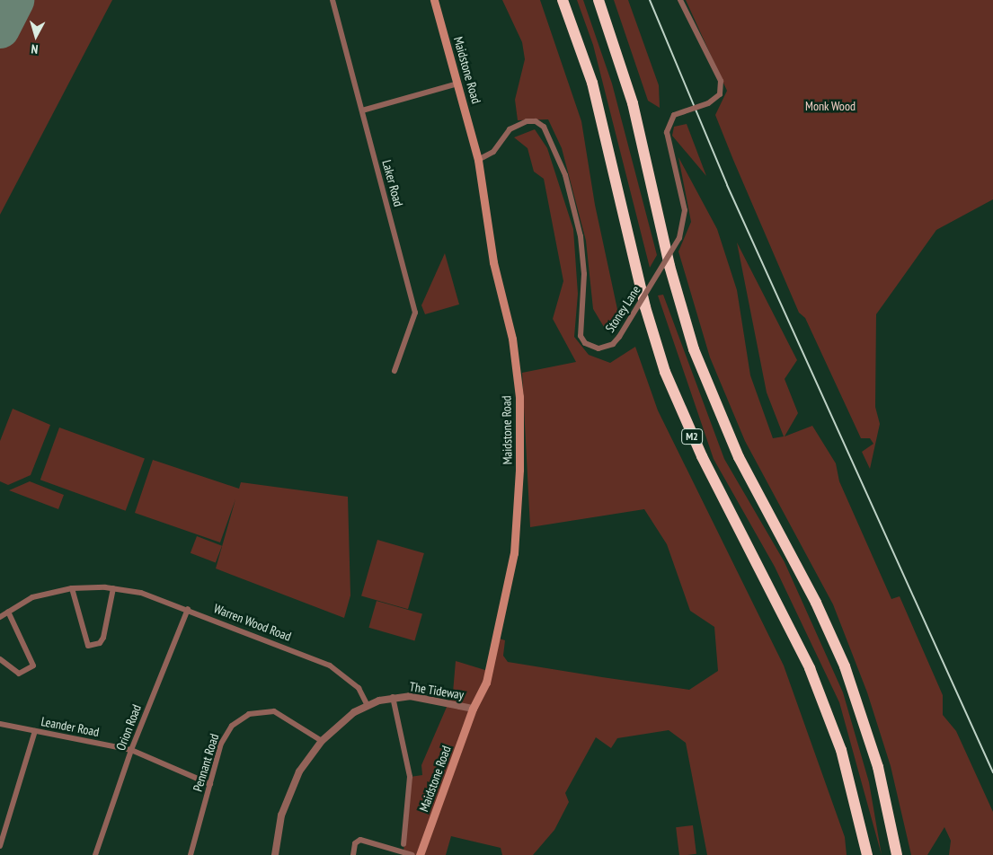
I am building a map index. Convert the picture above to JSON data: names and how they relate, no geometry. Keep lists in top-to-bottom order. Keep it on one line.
{"streets":{"highway":["M2"],"main road":["Maidstone Road"],"street":["Laker Road","Stoney Lane","Warren Wood Road","The Tideway","Leander Road","Orion Road","Pennant Road"]},"crossings":[["Maidstone Road","Stoney Lane"],["Maidstone Road","The Tideway"],["Warren Wood Road","The Tideway"],["Warren Wood Road","Orion Road"],["The Tideway","Pennant Road"],["Leander Road","Orion Road"],["Leander Road","Pennant Road"]],"parks":["Monk Wood"],"north":"bottom"}
